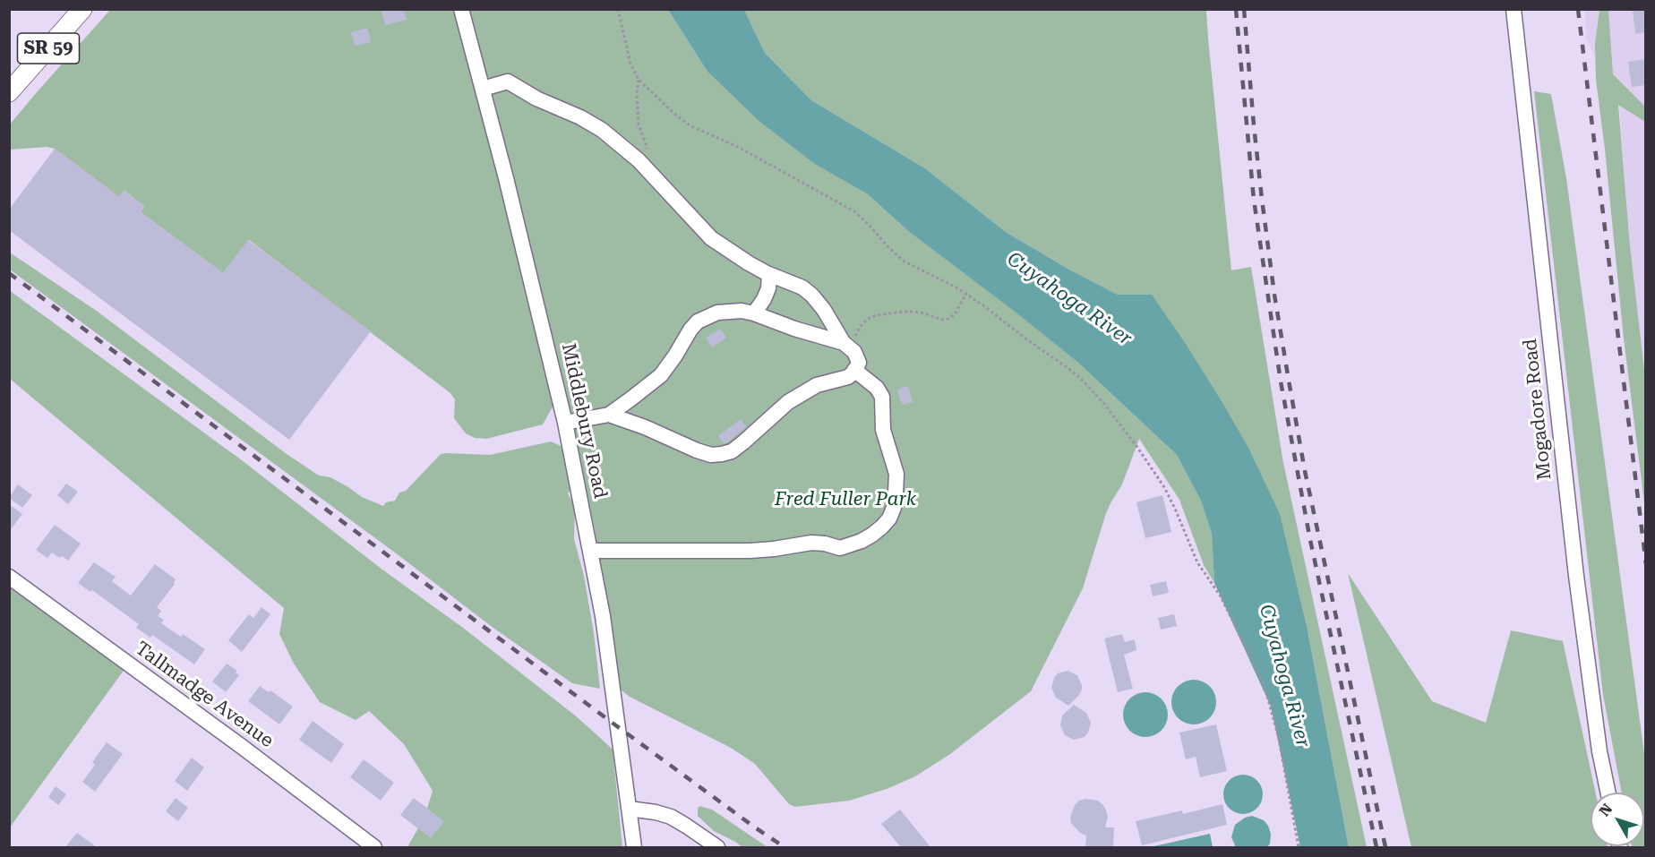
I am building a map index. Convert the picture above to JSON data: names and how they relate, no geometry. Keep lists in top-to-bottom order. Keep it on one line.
{"streets":{"main road":["SR 59"],"street":["Mogadore Road","Middlebury Road","Tallmadge Avenue"]},"water":["Cuyahoga River"],"parks":["Fred Fuller Park"],"north":"top left"}
